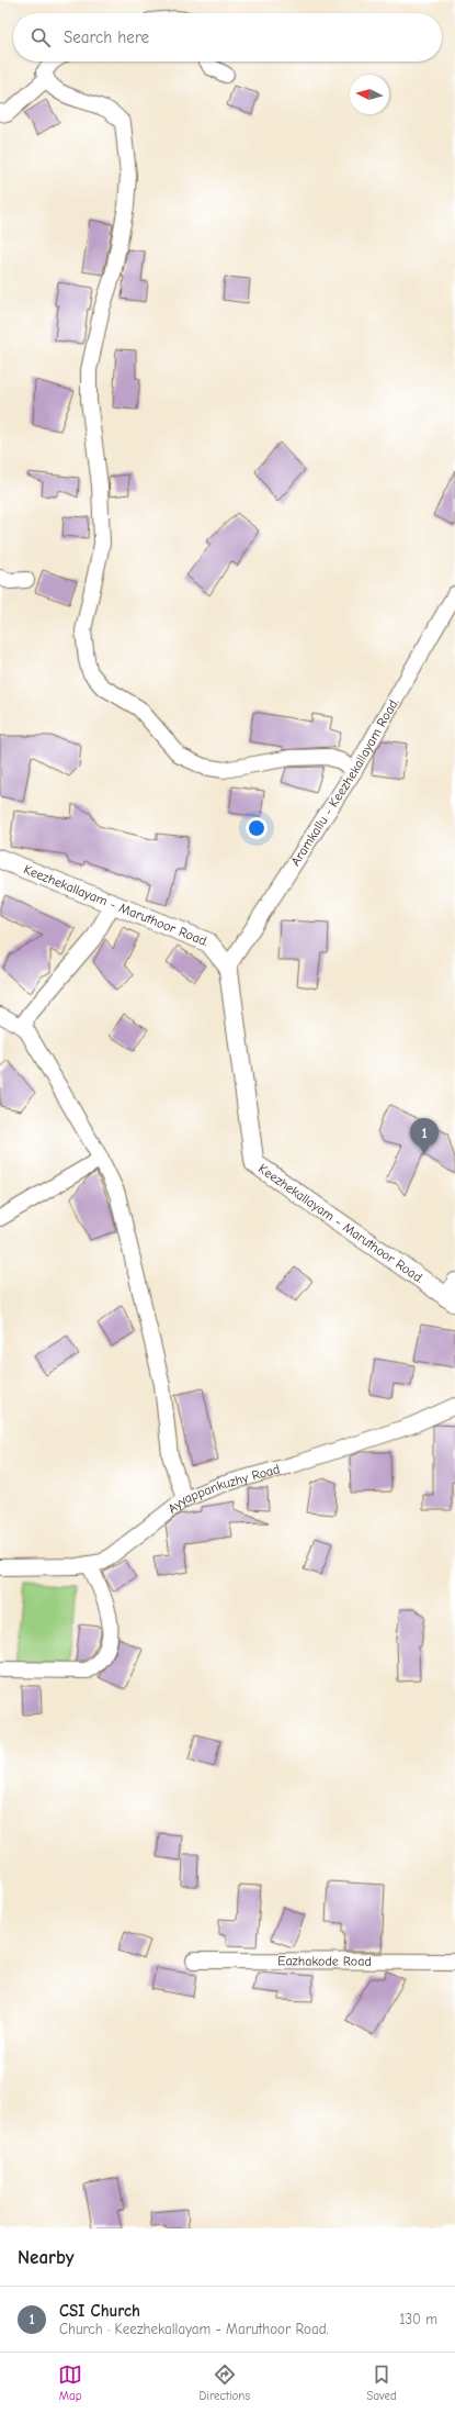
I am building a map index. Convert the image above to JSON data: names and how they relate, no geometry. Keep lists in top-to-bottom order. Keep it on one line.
{"streets":{"street":["Aramkallu - Keezhekallayam Road.","Keezhekallayam - Maruthoor Road.","Ayyappankuzhy Road","Eazhakode Road"]},"crossings":[["Aramkallu - Keezhekallayam Road.","Keezhekallayam - Maruthoor Road."]],"north":"left","page":{"search":"Search here","pins":"1","heading":"Nearby","list":[{"mark":"1","name":"CSI Church","note":"Church · Keezhekallayam - Maruthoor Road.","value":"130 m"}],"nav":["Map","Directions","Saved"]}}
